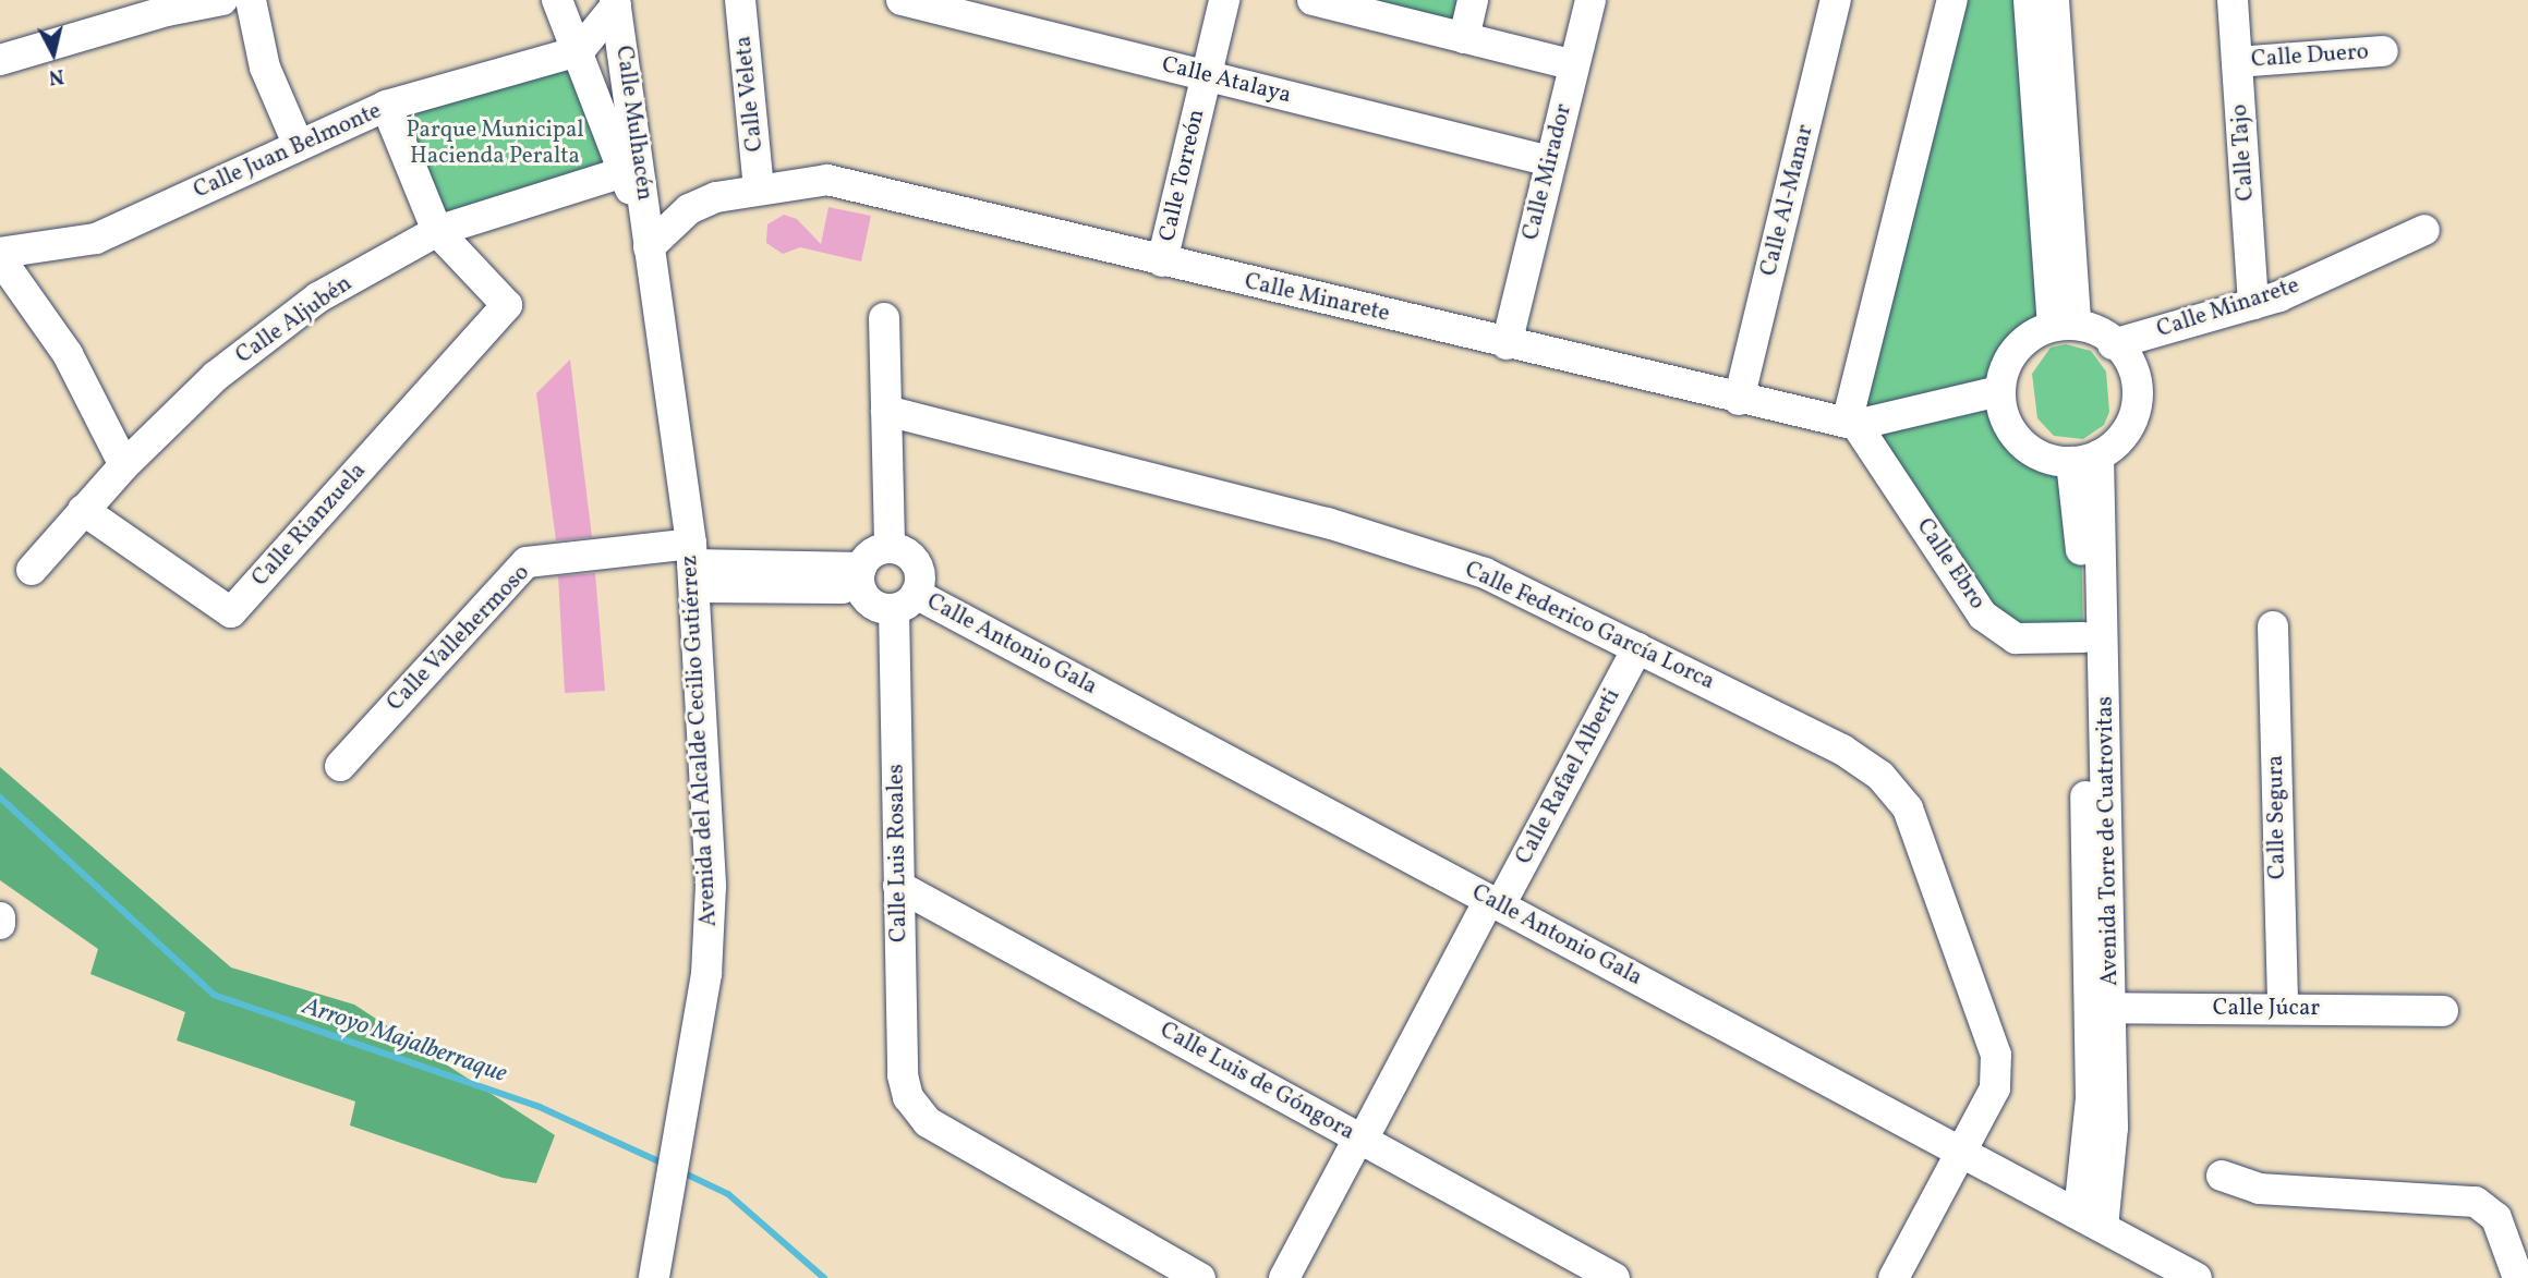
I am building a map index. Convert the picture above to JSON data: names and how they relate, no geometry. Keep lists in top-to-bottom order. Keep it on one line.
{"streets":{"street":["Calle Duero","Calle Atalaya","Calle Veleta","Calle Mulhacén","Calle Juan Belmonte","Calle Tajo","Calle Mirador","Calle Torreón","Calle Al-Manar","Calle Minarete","Calle Aljubén","Calle Rianzuela","Calle Ebro","Calle Federico García Lorca","Calle Vallehermoso","Calle Antonio Gala","Avenida del Alcalde Cecilio Gutiérrez","Calle Rafael Alberti","Calle Segura","Avenida Torre de Cuatrovitas","Calle Luis Rosales","Calle Júcar","Calle Luis de Góngora"]},"crossings":[["Calle Duero","Calle Tajo"],["Calle Atalaya","Calle Mirador"],["Calle Atalaya","Calle Torreón"],["Calle Veleta","Calle Minarete"],["Calle Mulhacén","Calle Minarete"],["Calle Mulhacén","Avenida del Alcalde Cecilio Gutiérrez"],["Calle Tajo","Calle Minarete"],["Calle Mirador","Calle Minarete"],["Calle Torreón","Calle Minarete"],["Calle Al-Manar","Calle Minarete"],["Calle Minarete","Calle Ebro"],["Calle Minarete","Avenida del Alcalde Cecilio Gutiérrez"],["Calle Minarete","Avenida Torre de Cuatrovitas"],["Calle Aljubén","Calle Rianzuela"],["Calle Ebro","Avenida Torre de Cuatrovitas"],["Calle Federico García Lorca","Calle Antonio Gala"],["Calle Federico García Lorca","Calle Rafael Alberti"],["Calle Vallehermoso","Avenida del Alcalde Cecilio Gutiérrez"],["Calle Antonio Gala","Calle Rafael Alberti"],["Calle Antonio Gala","Avenida Torre de Cuatrovitas"],["Calle Antonio Gala","Calle Luis Rosales"],["Calle Rafael Alberti","Calle Luis de Góngora"],["Calle Segura","Calle Júcar"],["Avenida Torre de Cuatrovitas","Calle Júcar"],["Calle Luis Rosales","Calle Luis de Góngora"]],"water":["Arroyo Majalberraque"],"parks":["Parque Municipal Hacienda Peralta"],"north":"bottom"}
